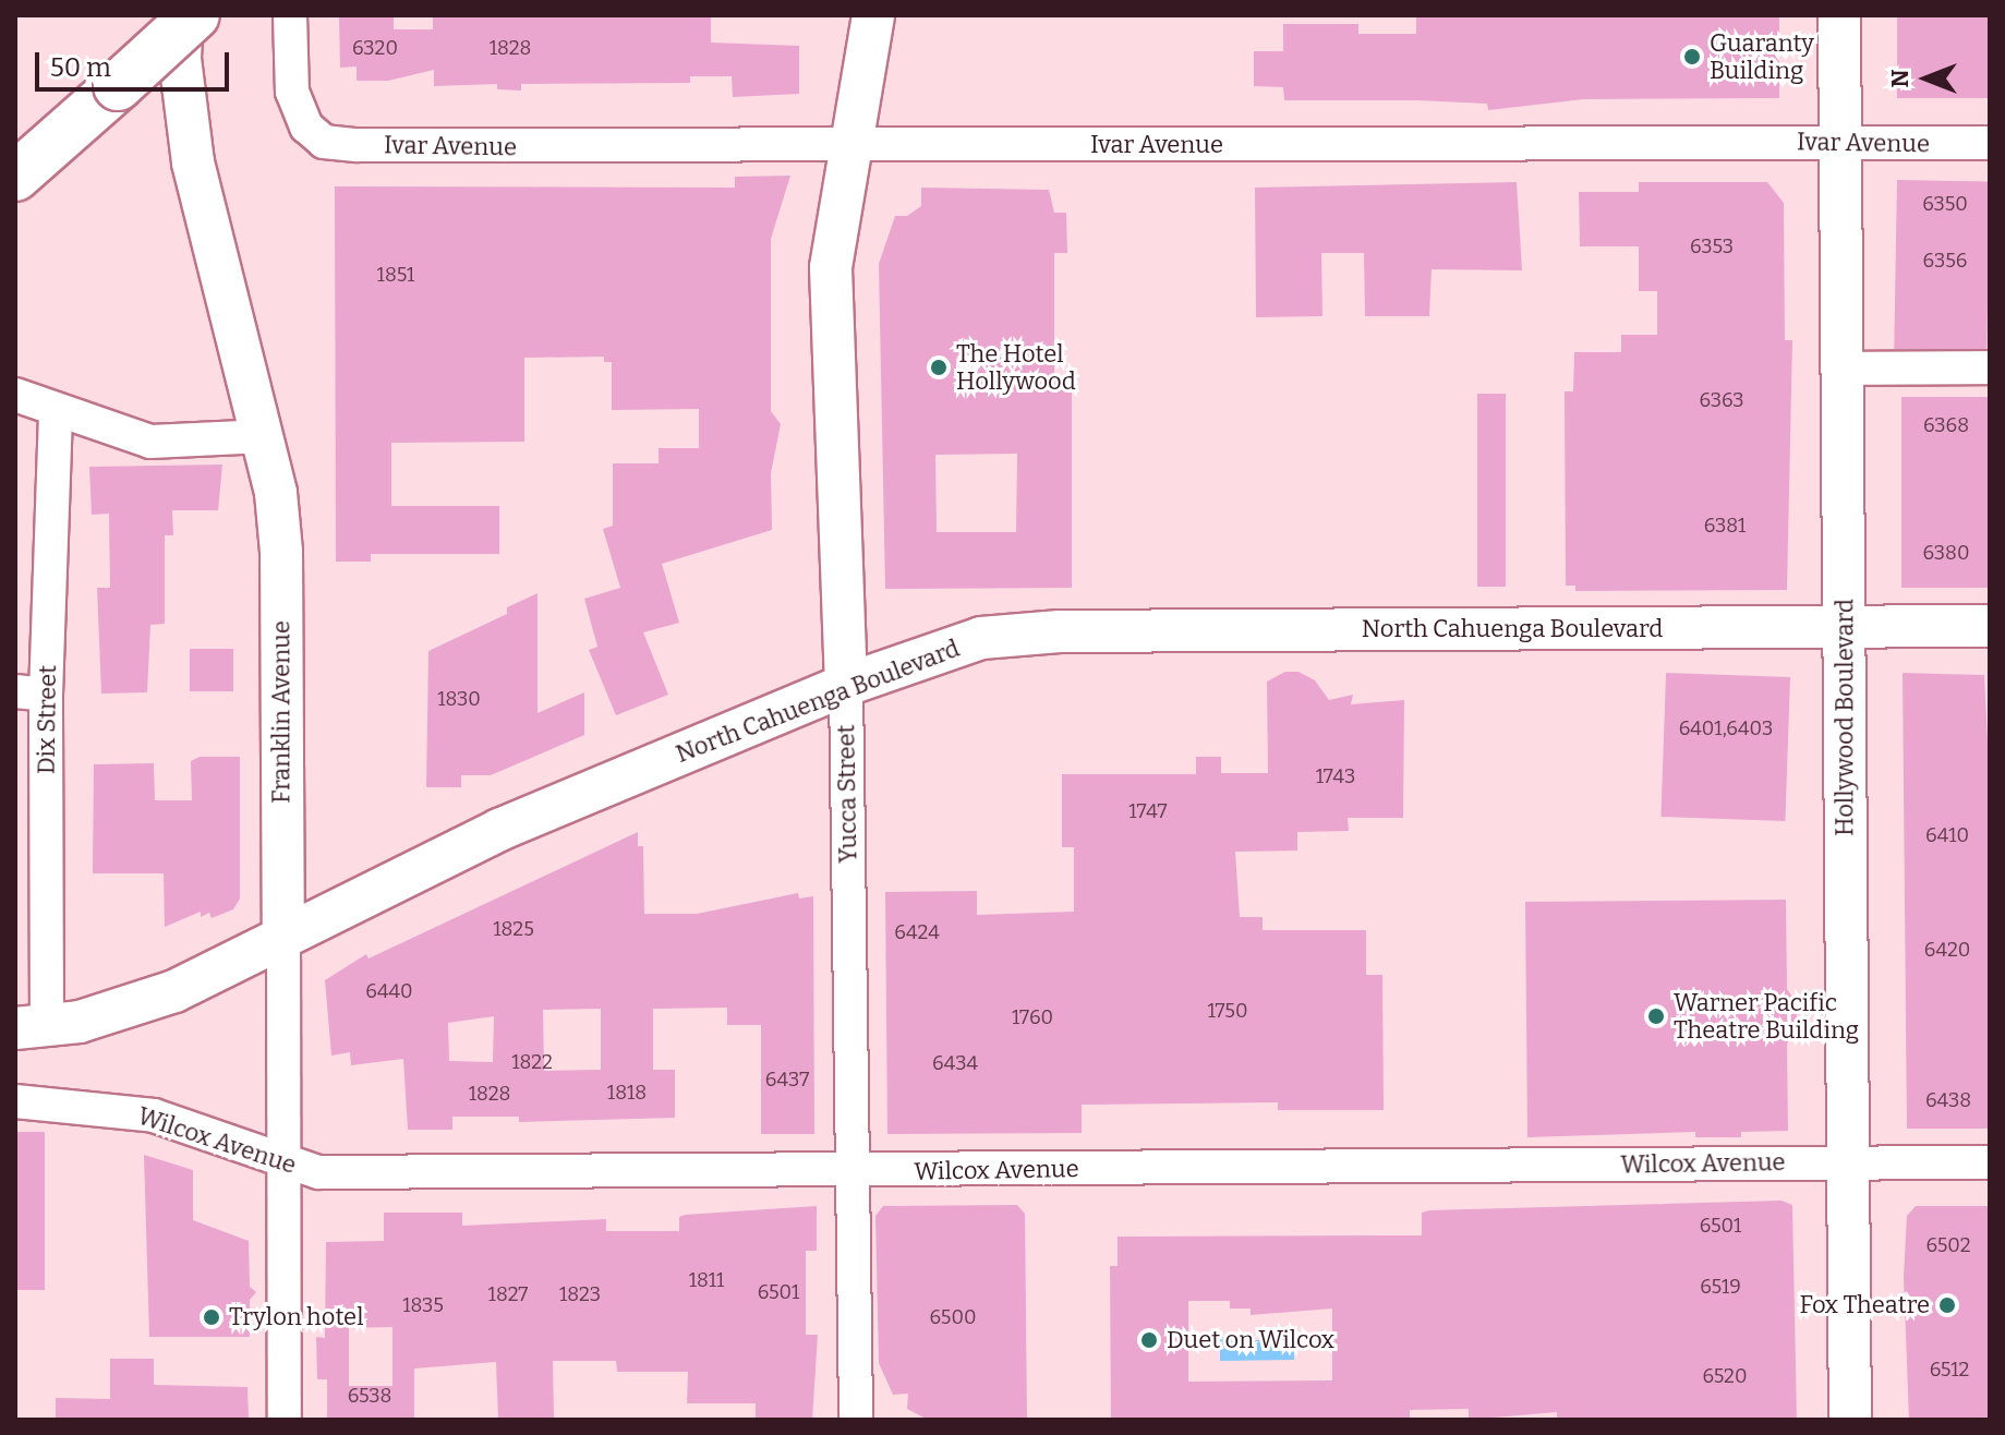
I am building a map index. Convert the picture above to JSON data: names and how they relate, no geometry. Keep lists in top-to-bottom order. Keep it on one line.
{"streets":{"main road":["North Cahuenga Boulevard","Franklin Avenue","Hollywood Boulevard","Yucca Street"],"street":["Ivar Avenue","Dix Street","Wilcox Avenue"]},"crossings":[["Ivar Avenue","Hollywood Boulevard"],["Ivar Avenue","Yucca Street"],["North Cahuenga Boulevard","Franklin Avenue"],["North Cahuenga Boulevard","Hollywood Boulevard"],["North Cahuenga Boulevard","Dix Street"],["North Cahuenga Boulevard","Yucca Street"],["Franklin Avenue","Wilcox Avenue"],["Hollywood Boulevard","Wilcox Avenue"],["Yucca Street","Wilcox Avenue"]],"places":["Guaranty Building","The Hotel Hollywood","Warner Pacific Theatre Building","Fox Theatre","Trylon hotel","Duet on Wilcox"],"house_numbers":["6320","1828","6350","6353","6356","1851","6363","6368","6381","6380","1830","6401,6403","1743","1747","6410","1825","6424","6420","6440","1750","1760","1822","6434","6437","1818","1828","6438","6501","6502","1811","6519","6501","1827","1823","1835","6500","6512","6520","6538"],"scale_bar":"50 m","north":"left"}
